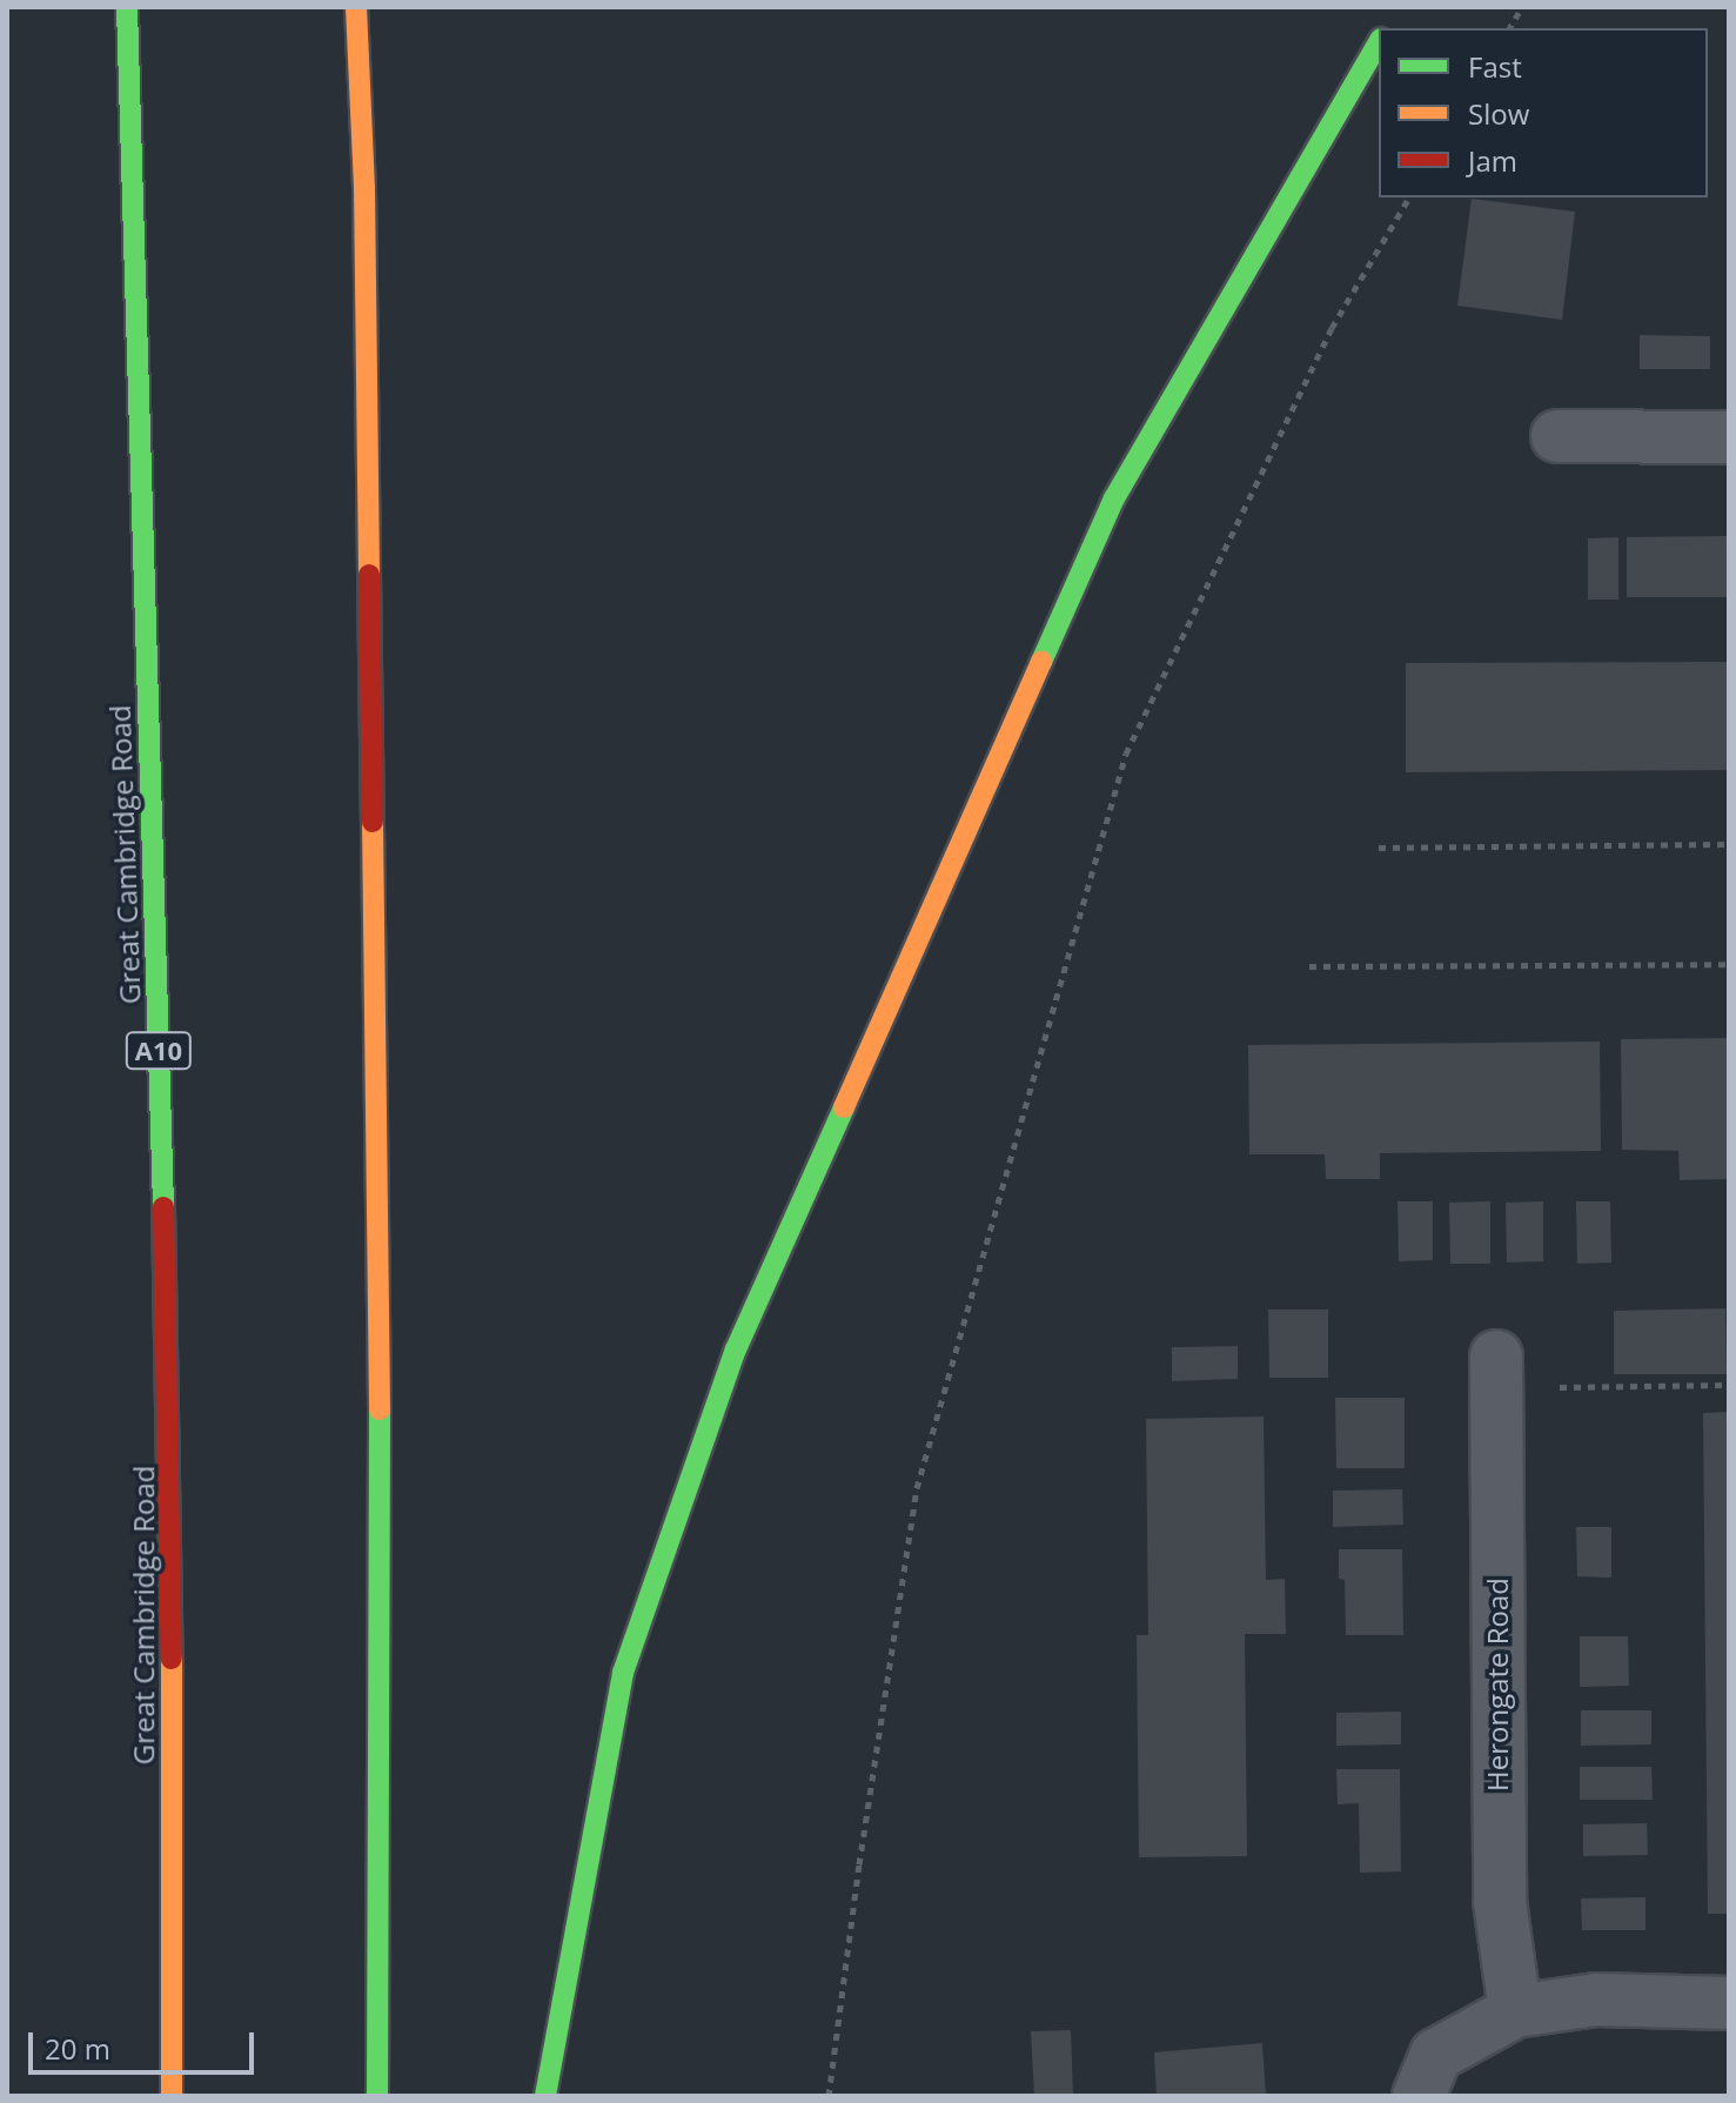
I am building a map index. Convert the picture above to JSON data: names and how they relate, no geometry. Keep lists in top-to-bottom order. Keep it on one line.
{"streets":{"highway":["Great Cambridge Road","A10"],"street":["Herongate Road"]},"legend":["Fast","Slow","Jam"],"scale_bar":"20 m"}
